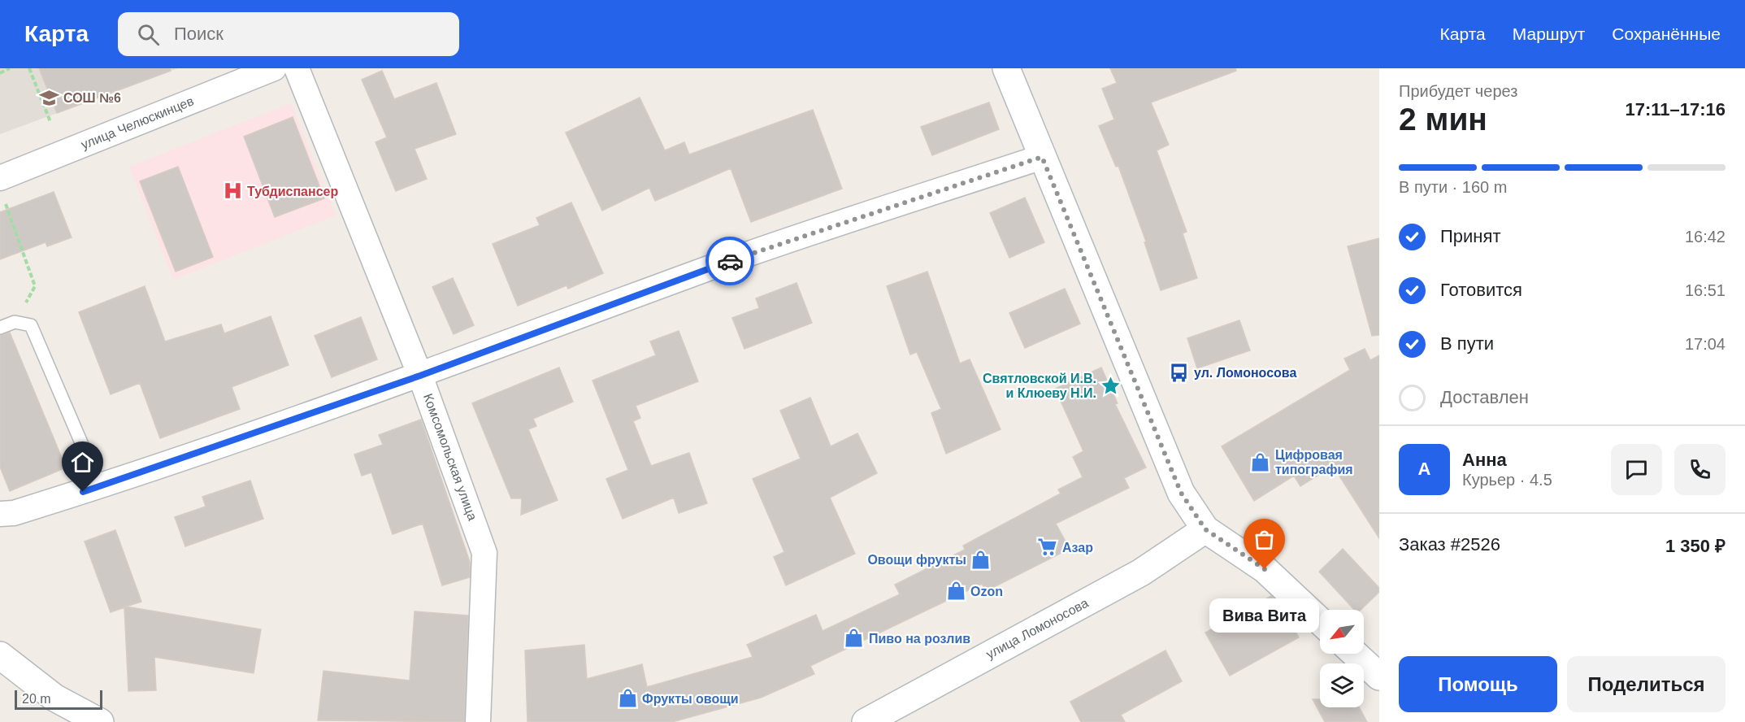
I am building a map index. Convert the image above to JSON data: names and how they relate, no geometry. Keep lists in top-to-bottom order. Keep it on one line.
{"streets":{"main road":["улица Ломоносова"],"street":["улица Челюскинцев","Комсомольская улица"]},"places":{"school or university":["СОШ №6"],"hospital":["Тубдиспансер"],"bus stop":["ул. Ломоносова"],"place":["Святловской И.В. и Клюеву Н.И."],"shop":["Цифровая типография","Овощи фрукты","Ozon","Пиво на розлив","Фрукты овощи"],"supermarket":["Азар"],"other":["Вива Вита"]},"scale_bar":"20 m","north":"bottom left","page":{"header":"Карта","search":"Поиск","nav":["Карта","Маршрут","Сохранённые"],"heading":["2 мин","Прибудет через","17:11–17:16"],"panel":["Анна","Курьер · 4.5","Заказ #2526","1 350 ₽"],"bar":"В пути · 160 m","list":[["Принят","16:42"],["Готовится","16:51"],["В пути","17:04"],"Доставлен"],"round":"А","bubble":"Вива Вита","buttons":["Помощь","Поделиться"],"scale":"20 m"}}
